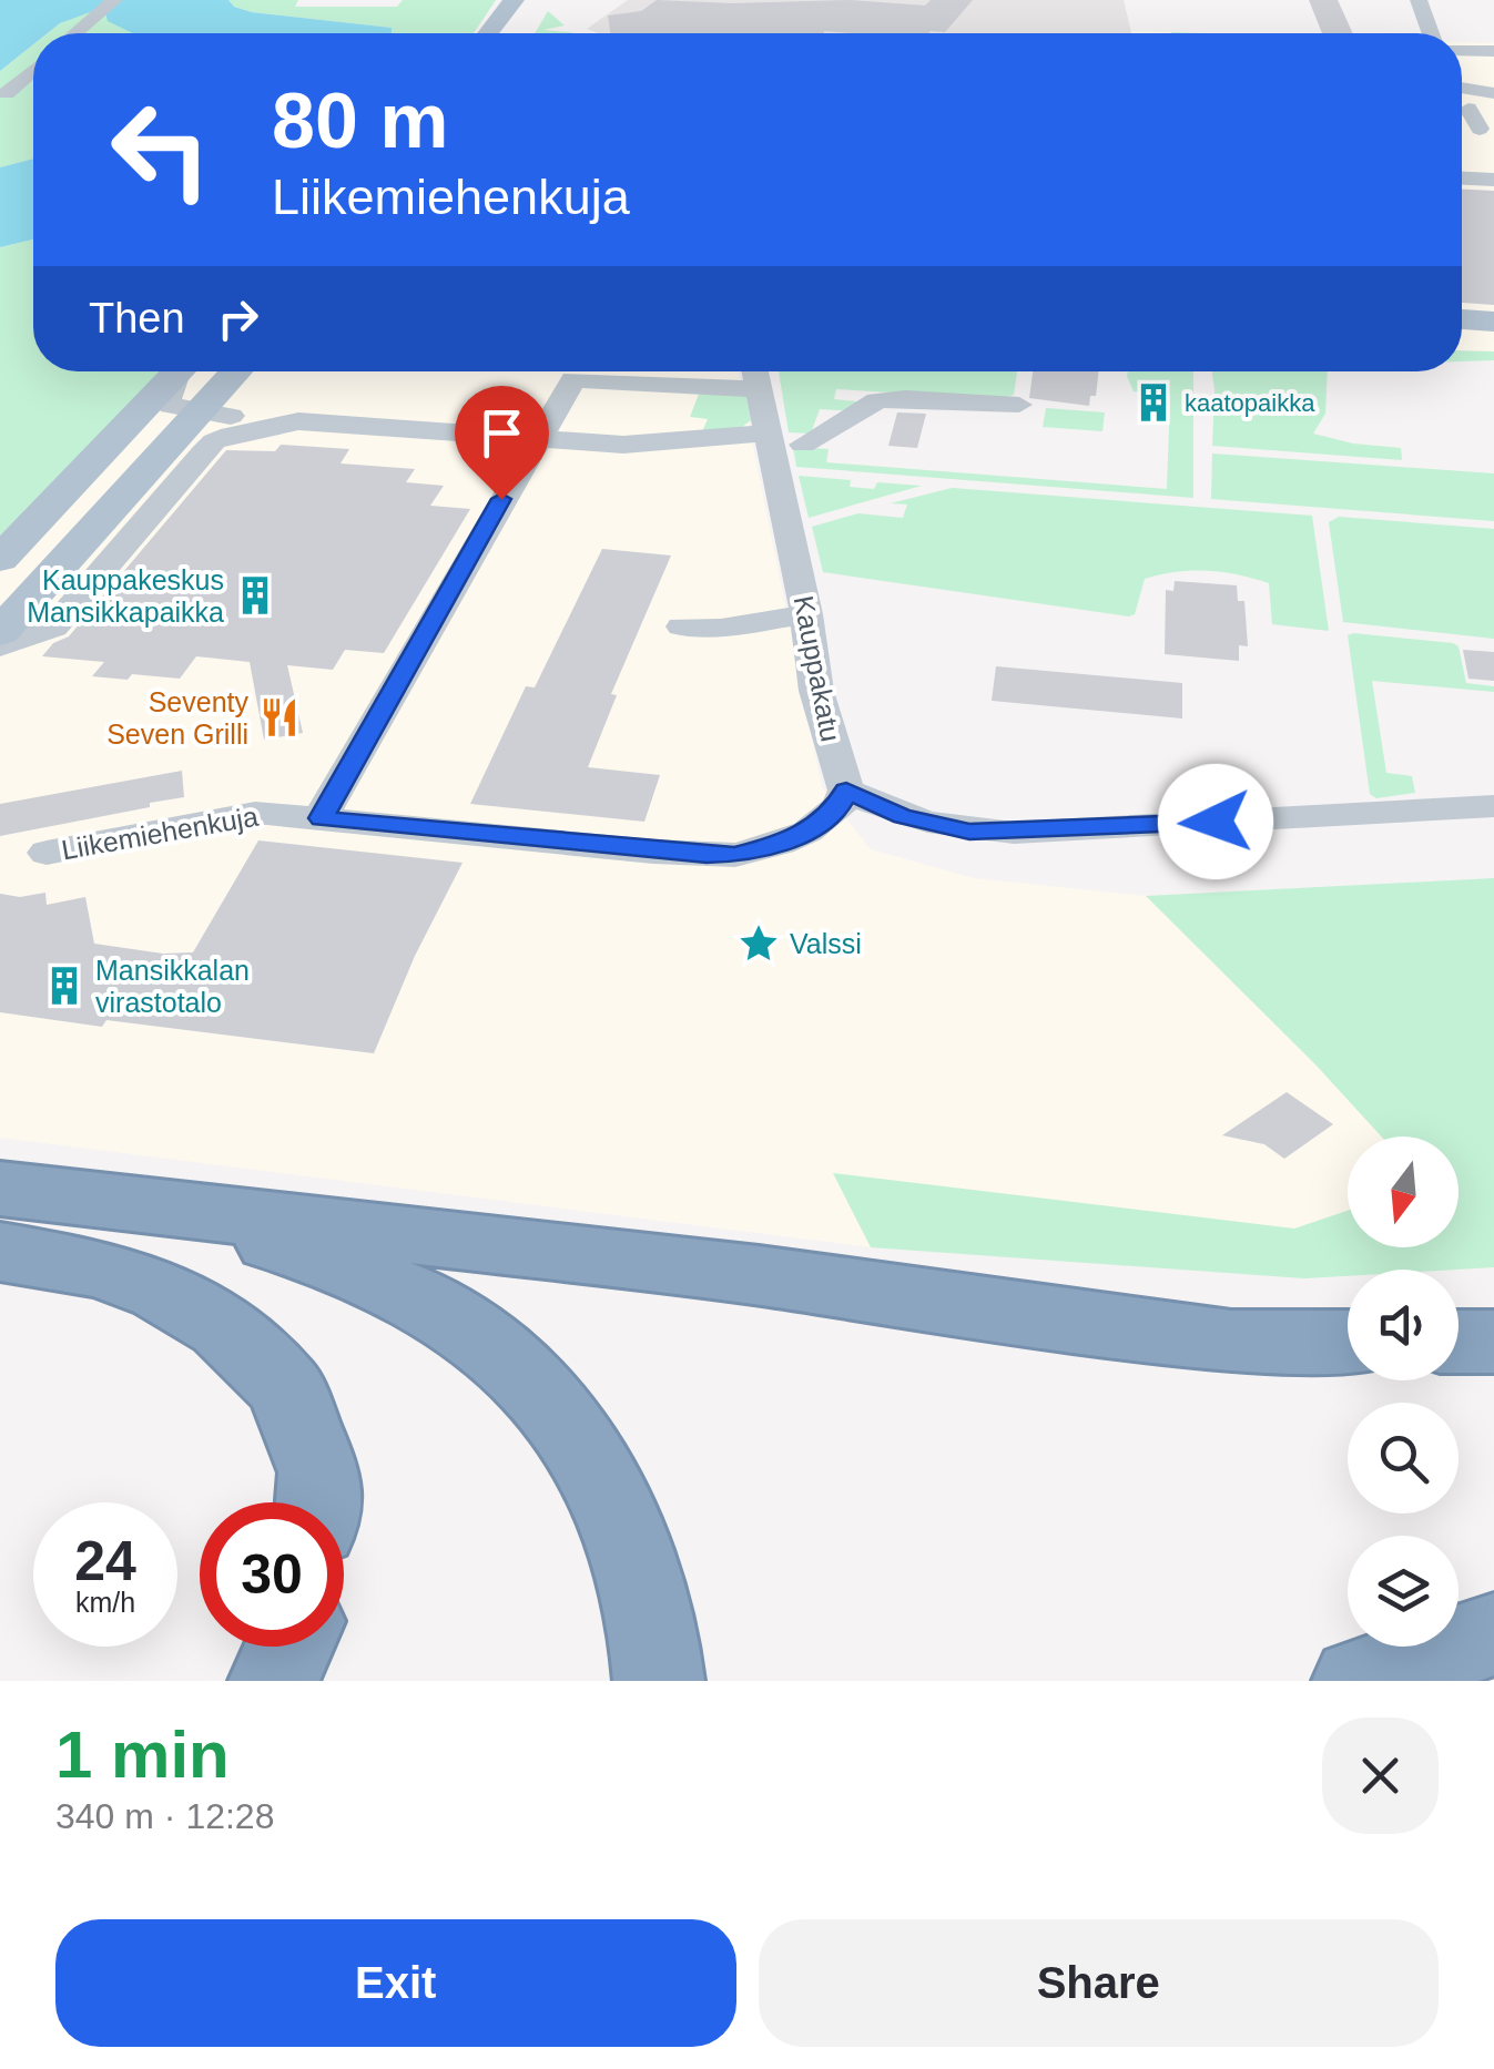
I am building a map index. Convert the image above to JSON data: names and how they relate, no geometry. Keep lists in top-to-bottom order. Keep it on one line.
{"streets":{"street":["Kauppakatu","Liikemiehenkuja"]},"crossings":[["Kauppakatu","Liikemiehenkuja"]],"places":{"building":["kaatopaikka","Kauppakeskus Mansikkapaikka","Mansikkalan virastotalo"],"restaurant":["Seventy Seven Grilli"],"place":["Valssi"]},"north":"bottom","page":{"turn":["80 m","Liikemiehenkuja"],"then":"Then","speed":"24 km/h","limit":"30","heading":["1 min","340 m · 12:28"],"buttons":["Exit","Share"]}}
